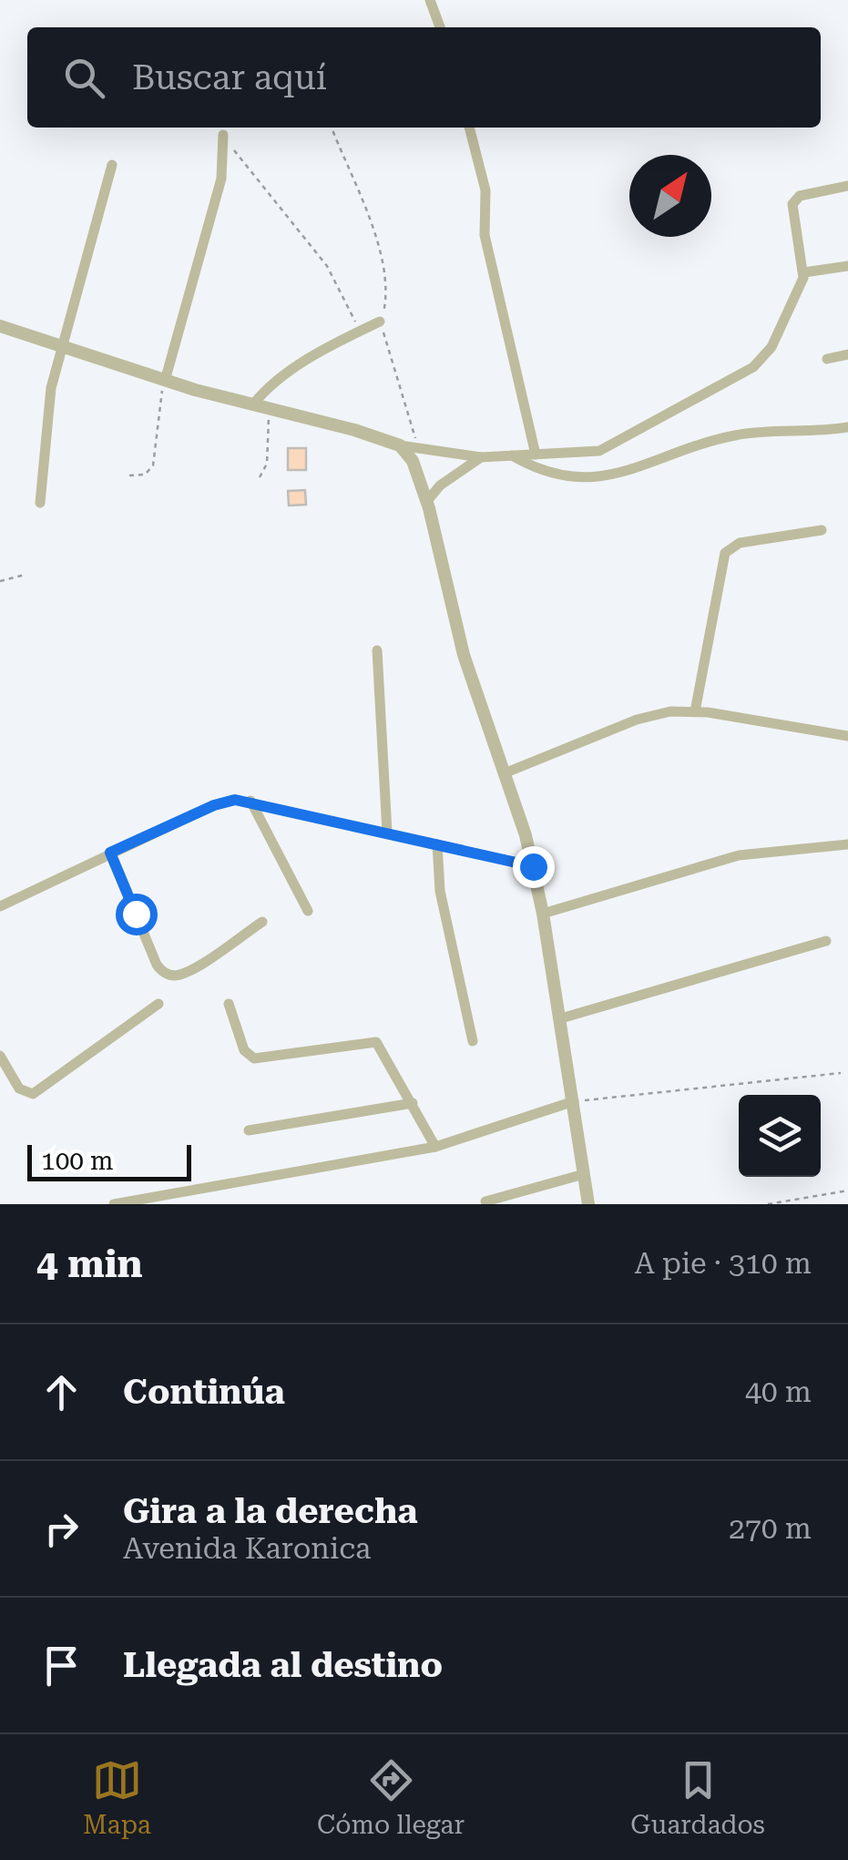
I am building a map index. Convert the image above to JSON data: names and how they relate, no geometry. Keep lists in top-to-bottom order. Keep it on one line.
{"scale_bar":"100 m","north":"top right","page":{"search":"Buscar aquí","scale":"100 m","heading":["4 min","A pie · 310 m"],"list":[["Continúa","40 m"],["Gira a la derecha","Avenida Karonica","270 m"],"Llegada al destino"],"nav":["Mapa","Cómo llegar","Guardados"]}}
